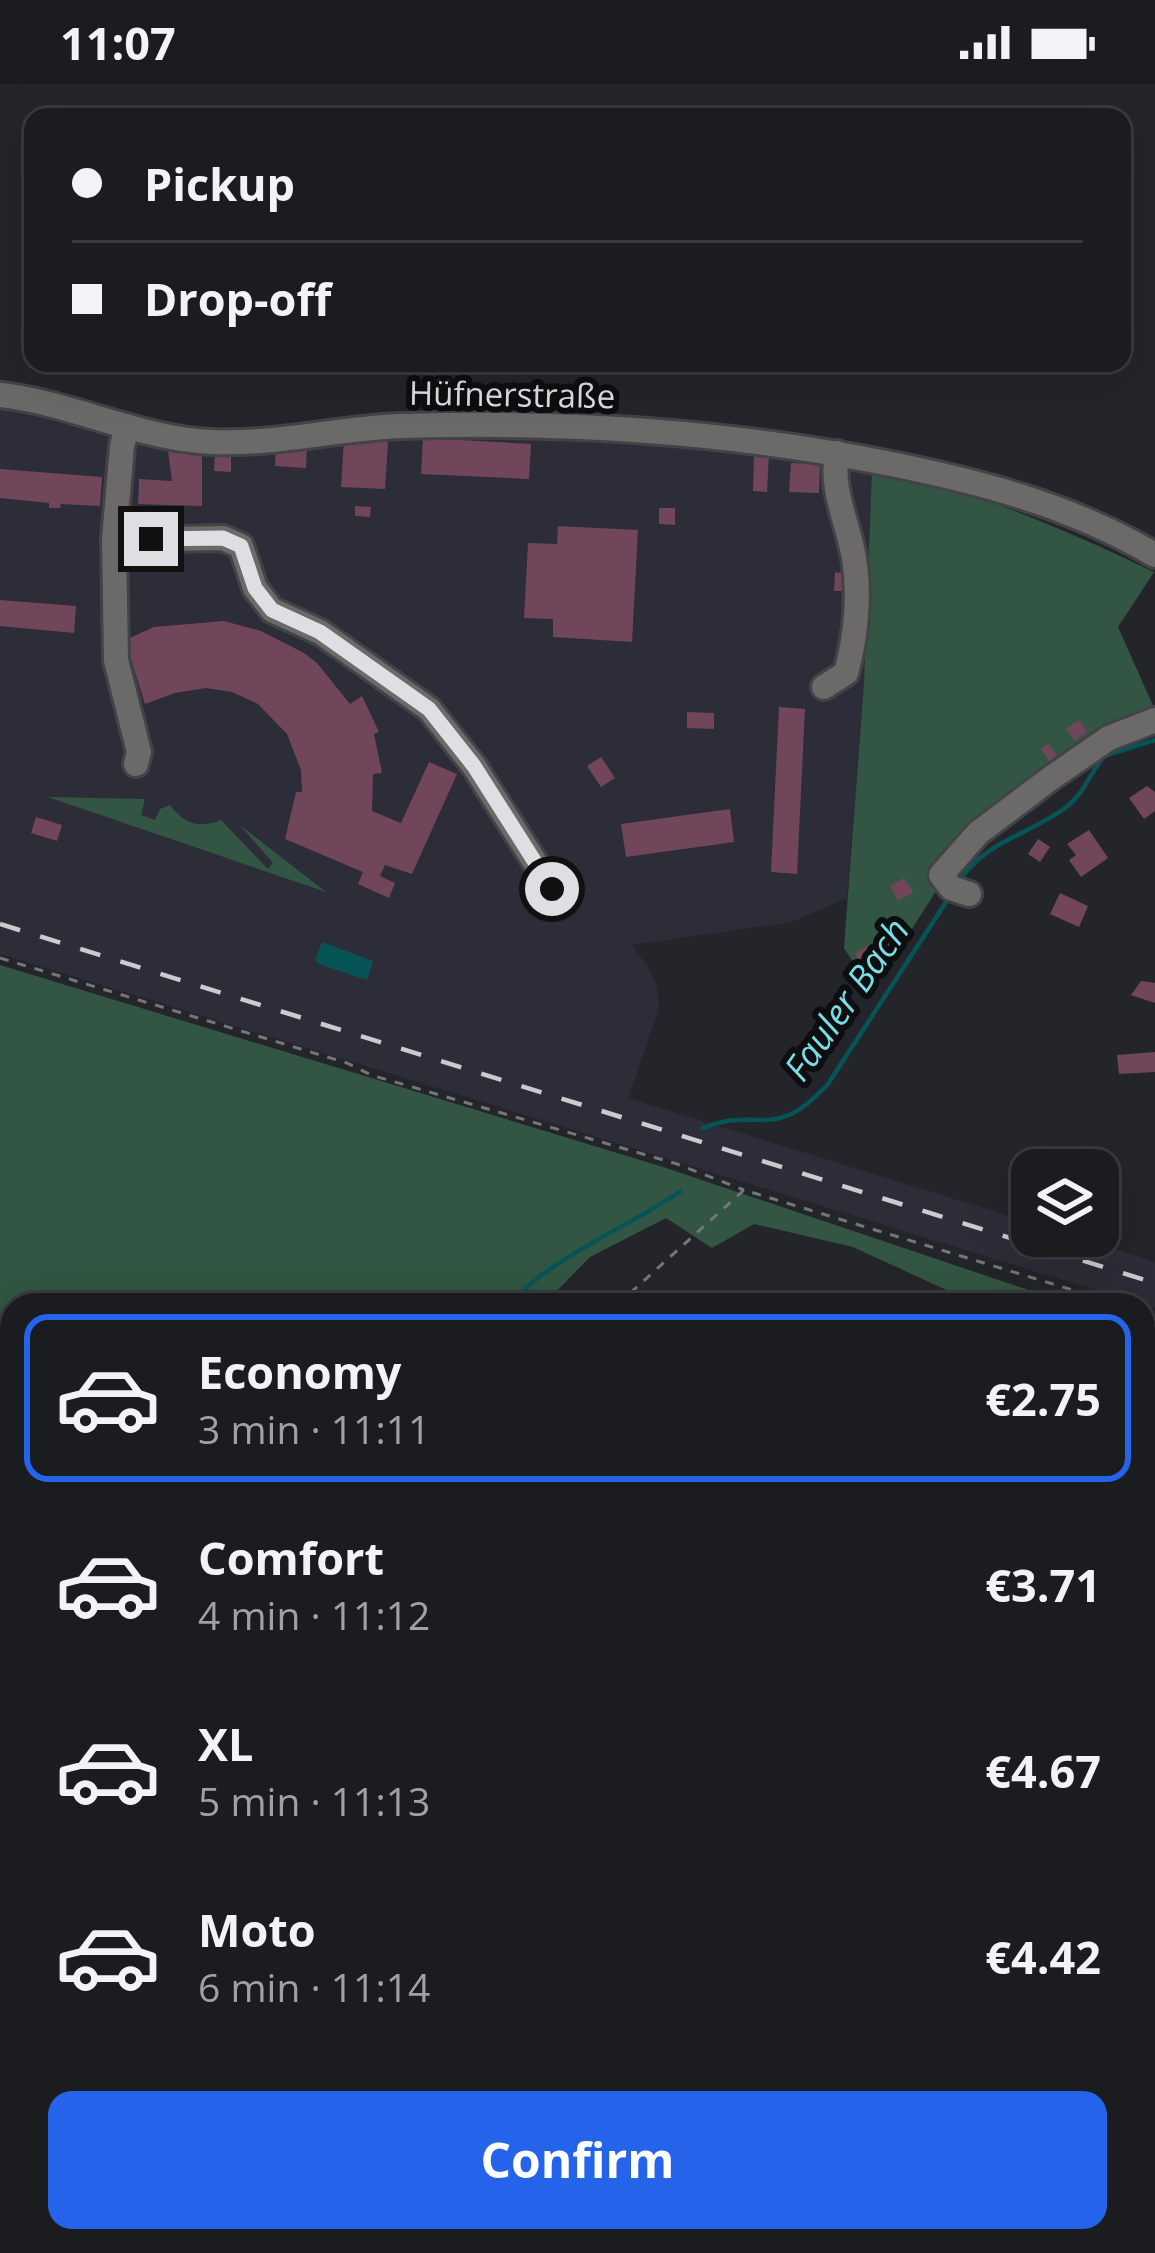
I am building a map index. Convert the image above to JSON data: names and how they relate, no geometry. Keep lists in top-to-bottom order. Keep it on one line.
{"streets":{"street":["Hüfnerstraße"]},"water":["Fauler Bach"],"page":{"status":"11:07","banner":["Pickup","Drop-off"],"list":[{"name":"Economy","note":"3 min · 11:11","value":"€2.75"},{"name":"Comfort","note":"4 min · 11:12","value":"€3.71"},{"name":"XL","note":"5 min · 11:13","value":"€4.67"},{"name":"Moto","note":"6 min · 11:14","value":"€4.42"}],"buttons":"Confirm"}}
